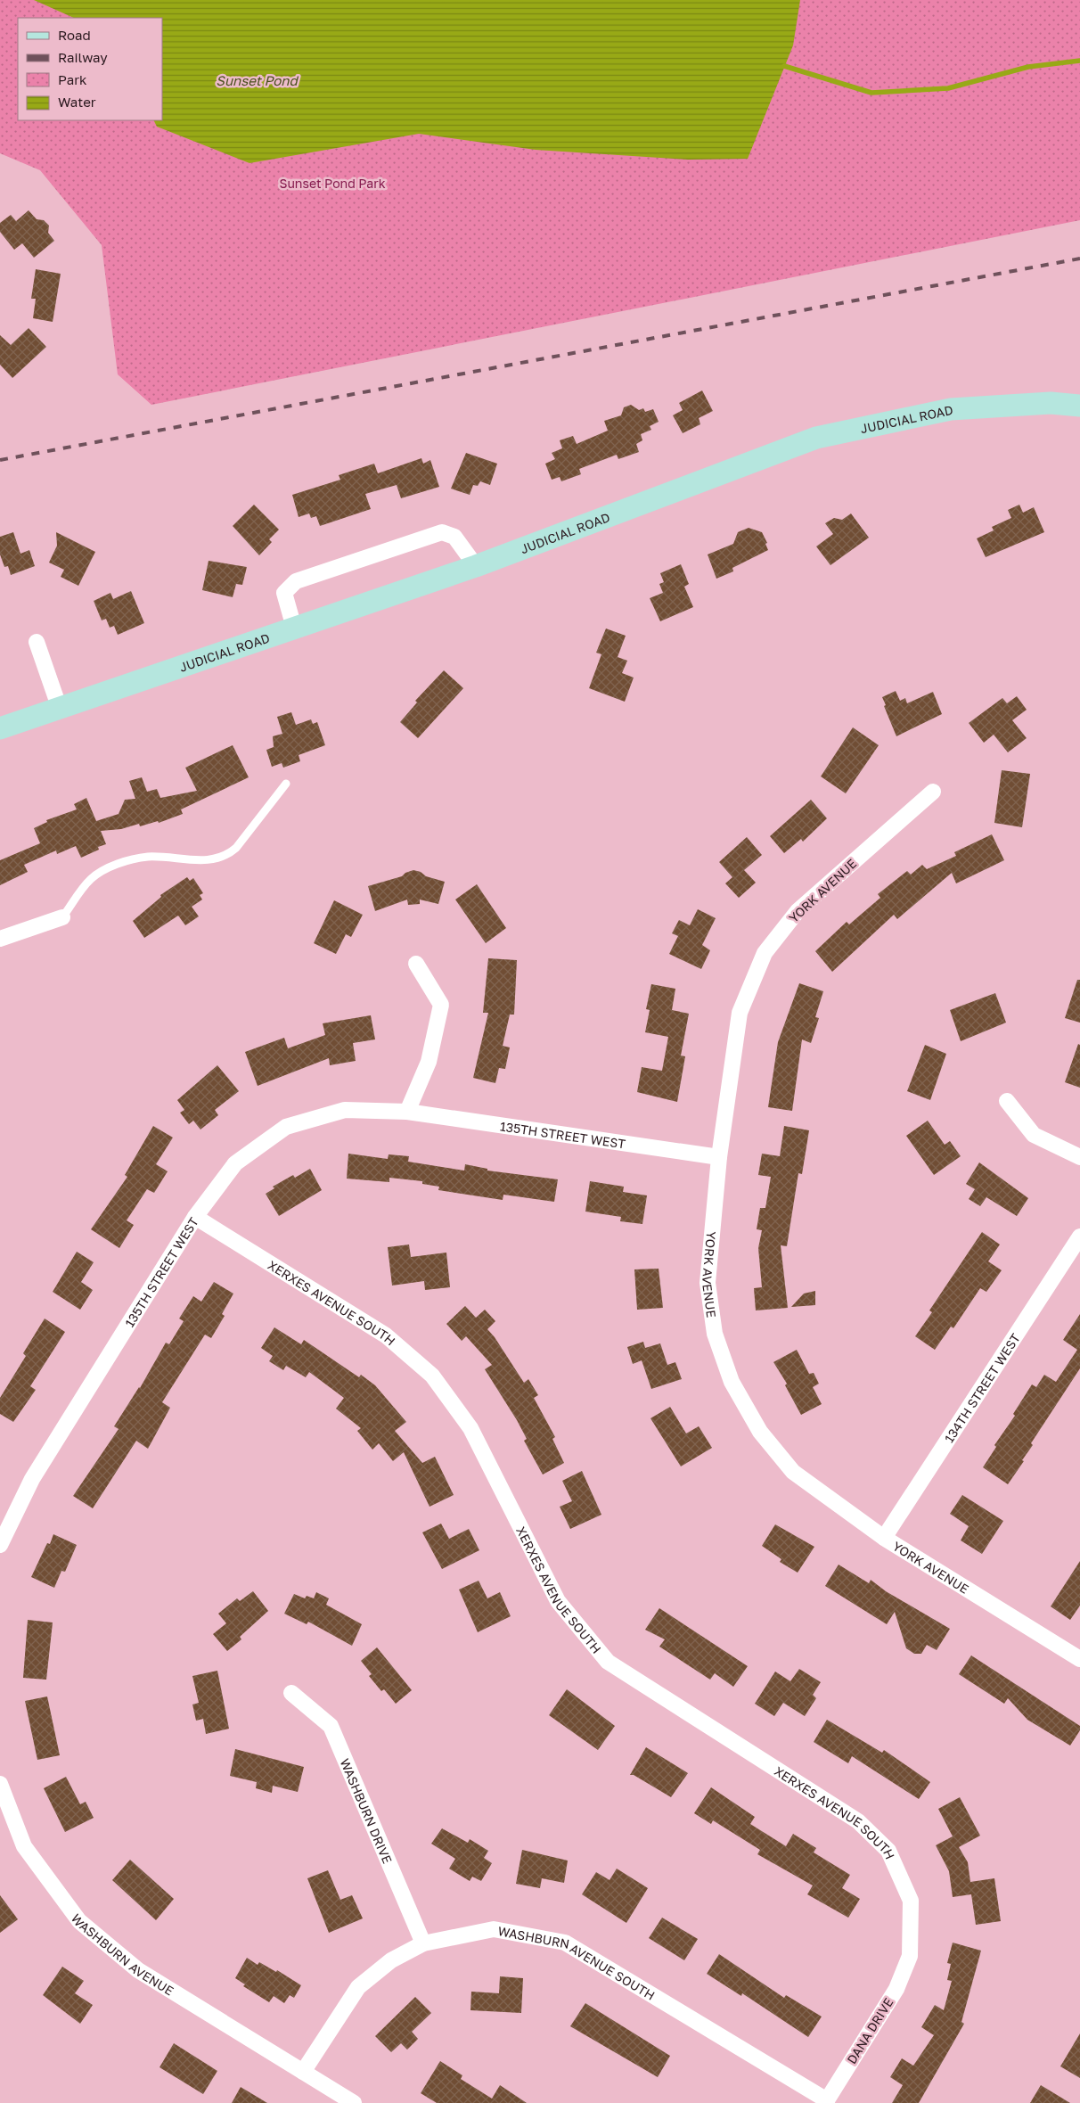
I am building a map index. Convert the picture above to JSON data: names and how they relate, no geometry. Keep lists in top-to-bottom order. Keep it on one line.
{"streets":{"street":["JUDICIAL ROAD","YORK AVENUE","135TH STREET WEST","XERXES AVENUE SOUTH","134TH STREET WEST","WASHBURN DRIVE","WASHBURN AVENUE","WASHBURN AVENUE SOUTH","DANA DRIVE"]},"crossings":[["YORK AVENUE","135TH STREET WEST"],["YORK AVENUE","134TH STREET WEST"],["135TH STREET WEST","XERXES AVENUE SOUTH"],["XERXES AVENUE SOUTH","DANA DRIVE"],["WASHBURN DRIVE","WASHBURN AVENUE SOUTH"],["WASHBURN AVENUE","WASHBURN AVENUE SOUTH"],["WASHBURN AVENUE SOUTH","DANA DRIVE"]],"water":["Sunset Pond"],"parks":["Sunset Pond Park"],"legend":["Road","Railway","Park","Water"]}
